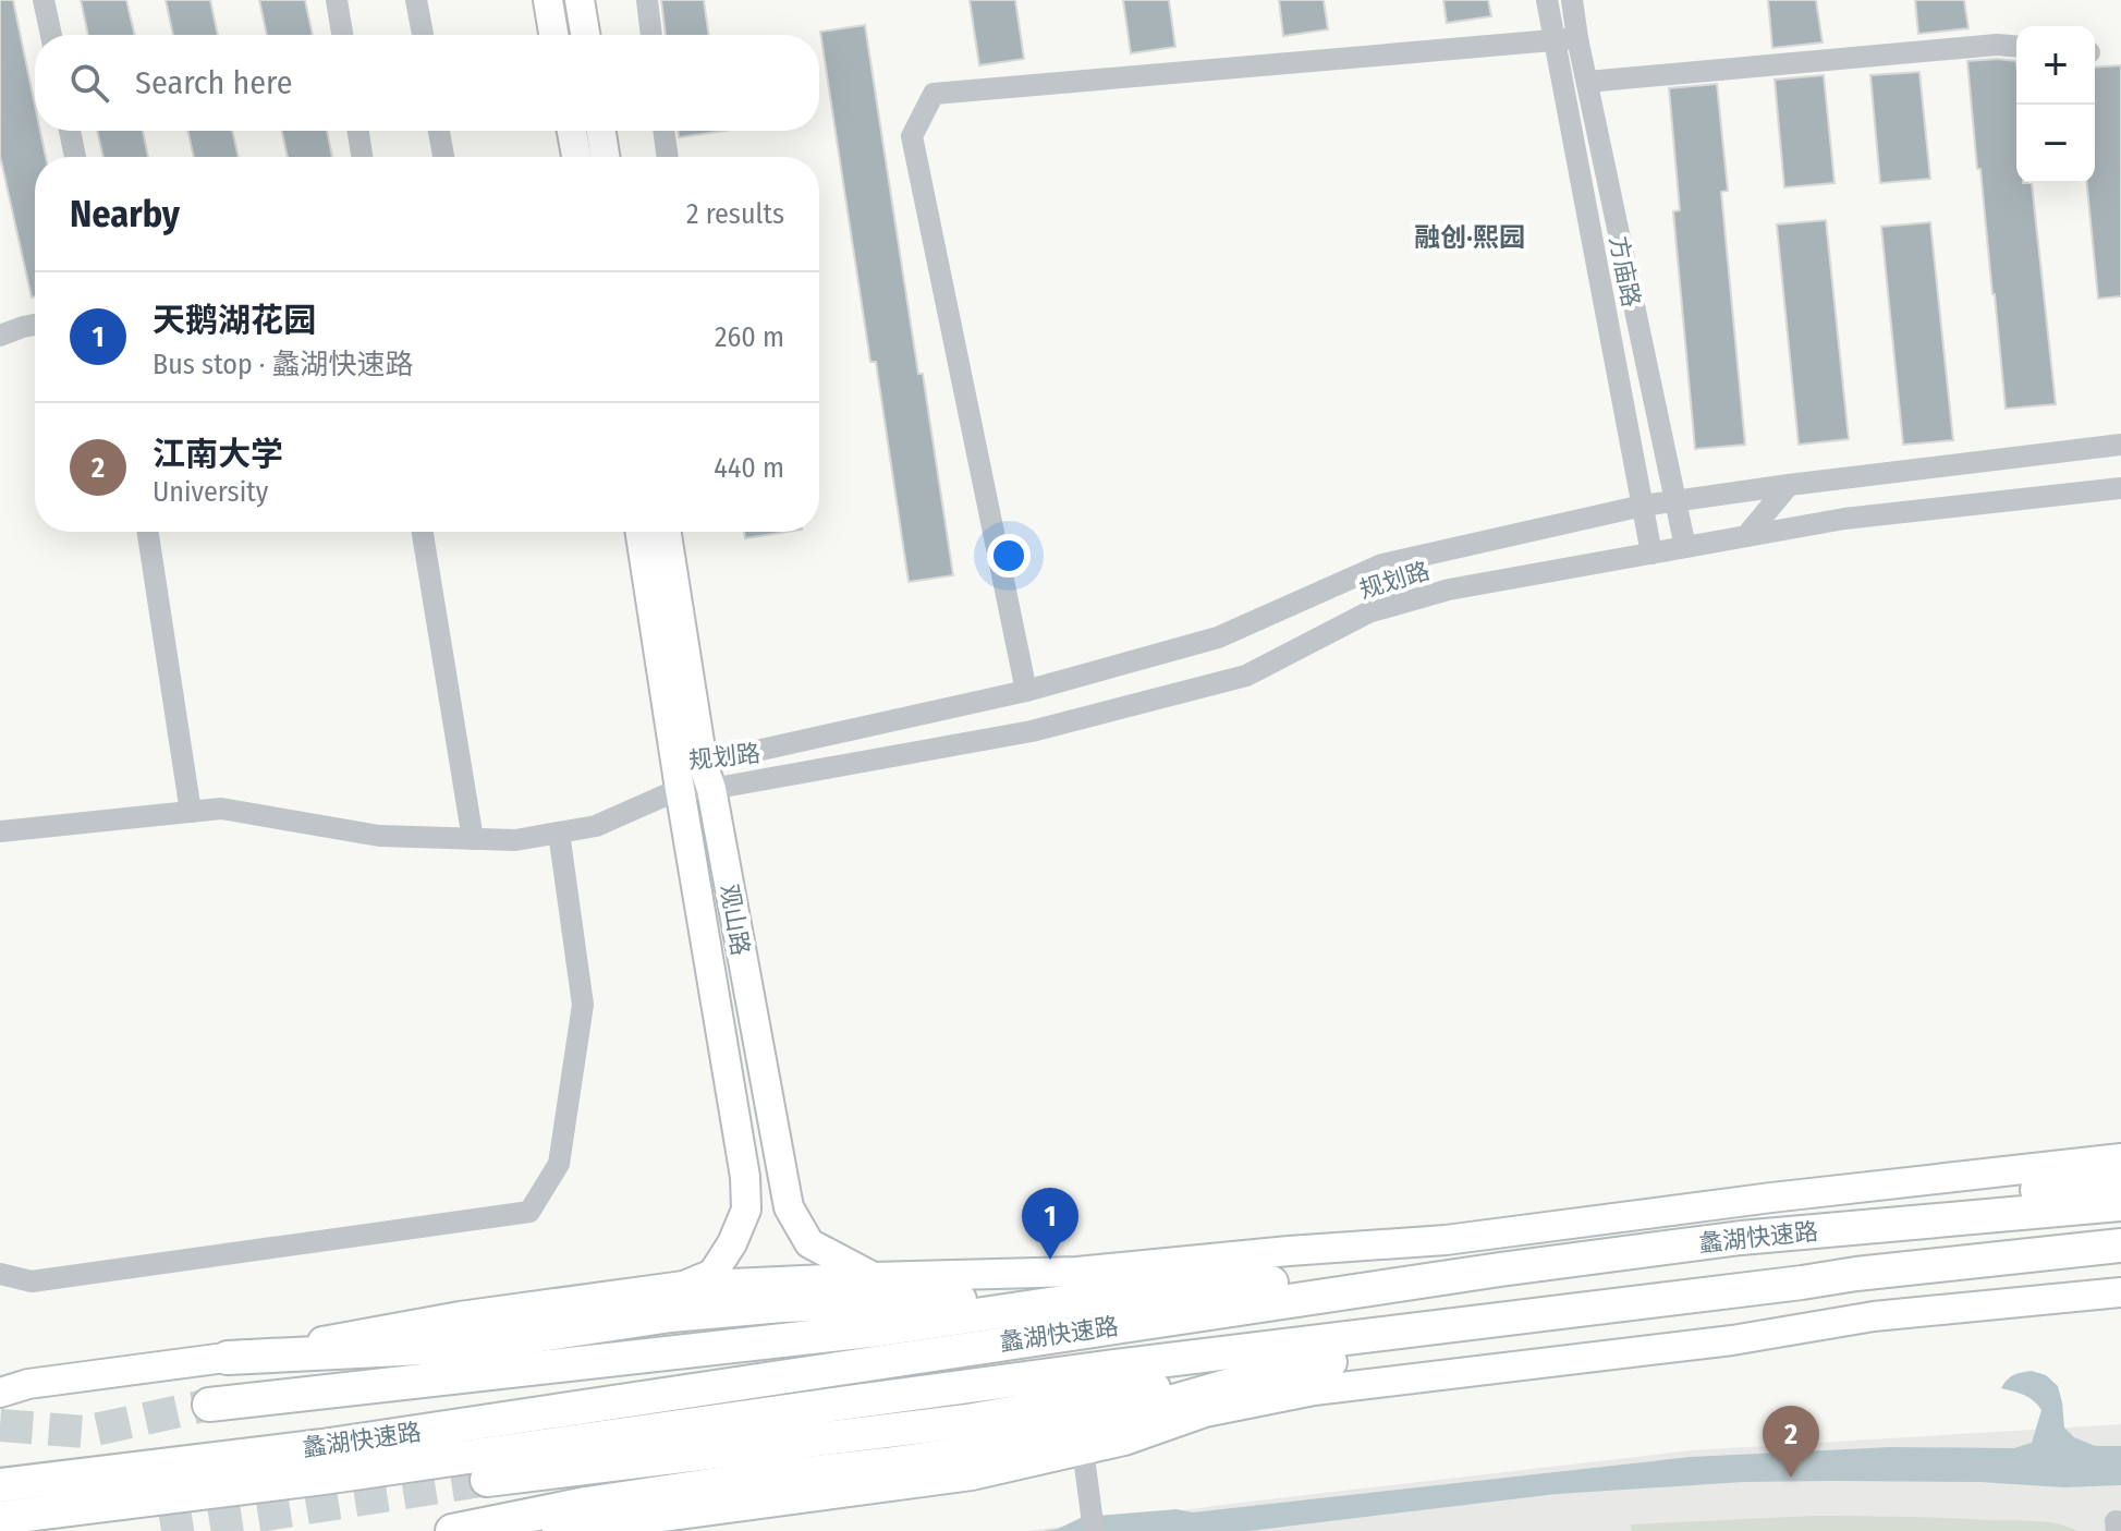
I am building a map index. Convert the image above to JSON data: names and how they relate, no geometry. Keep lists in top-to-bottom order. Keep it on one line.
{"streets":{"highway":["蠡湖快速路"],"main road":["观山路"],"street":["方庙路","规划路"]},"crossings":[["方庙路","规划路"],["规划路","观山路"]],"districts":["融创·熙园"],"page":{"map_buttons":["+","−"],"search":"Search here","heading":["Nearby","2 results"],"list":[{"mark":"1","name":"天鹅湖花园","note":"Bus stop · 蠡湖快速路","value":"260 m"},{"mark":"2","name":"江南大学","note":"University","value":"440 m"}],"pins":["1","2"]}}
